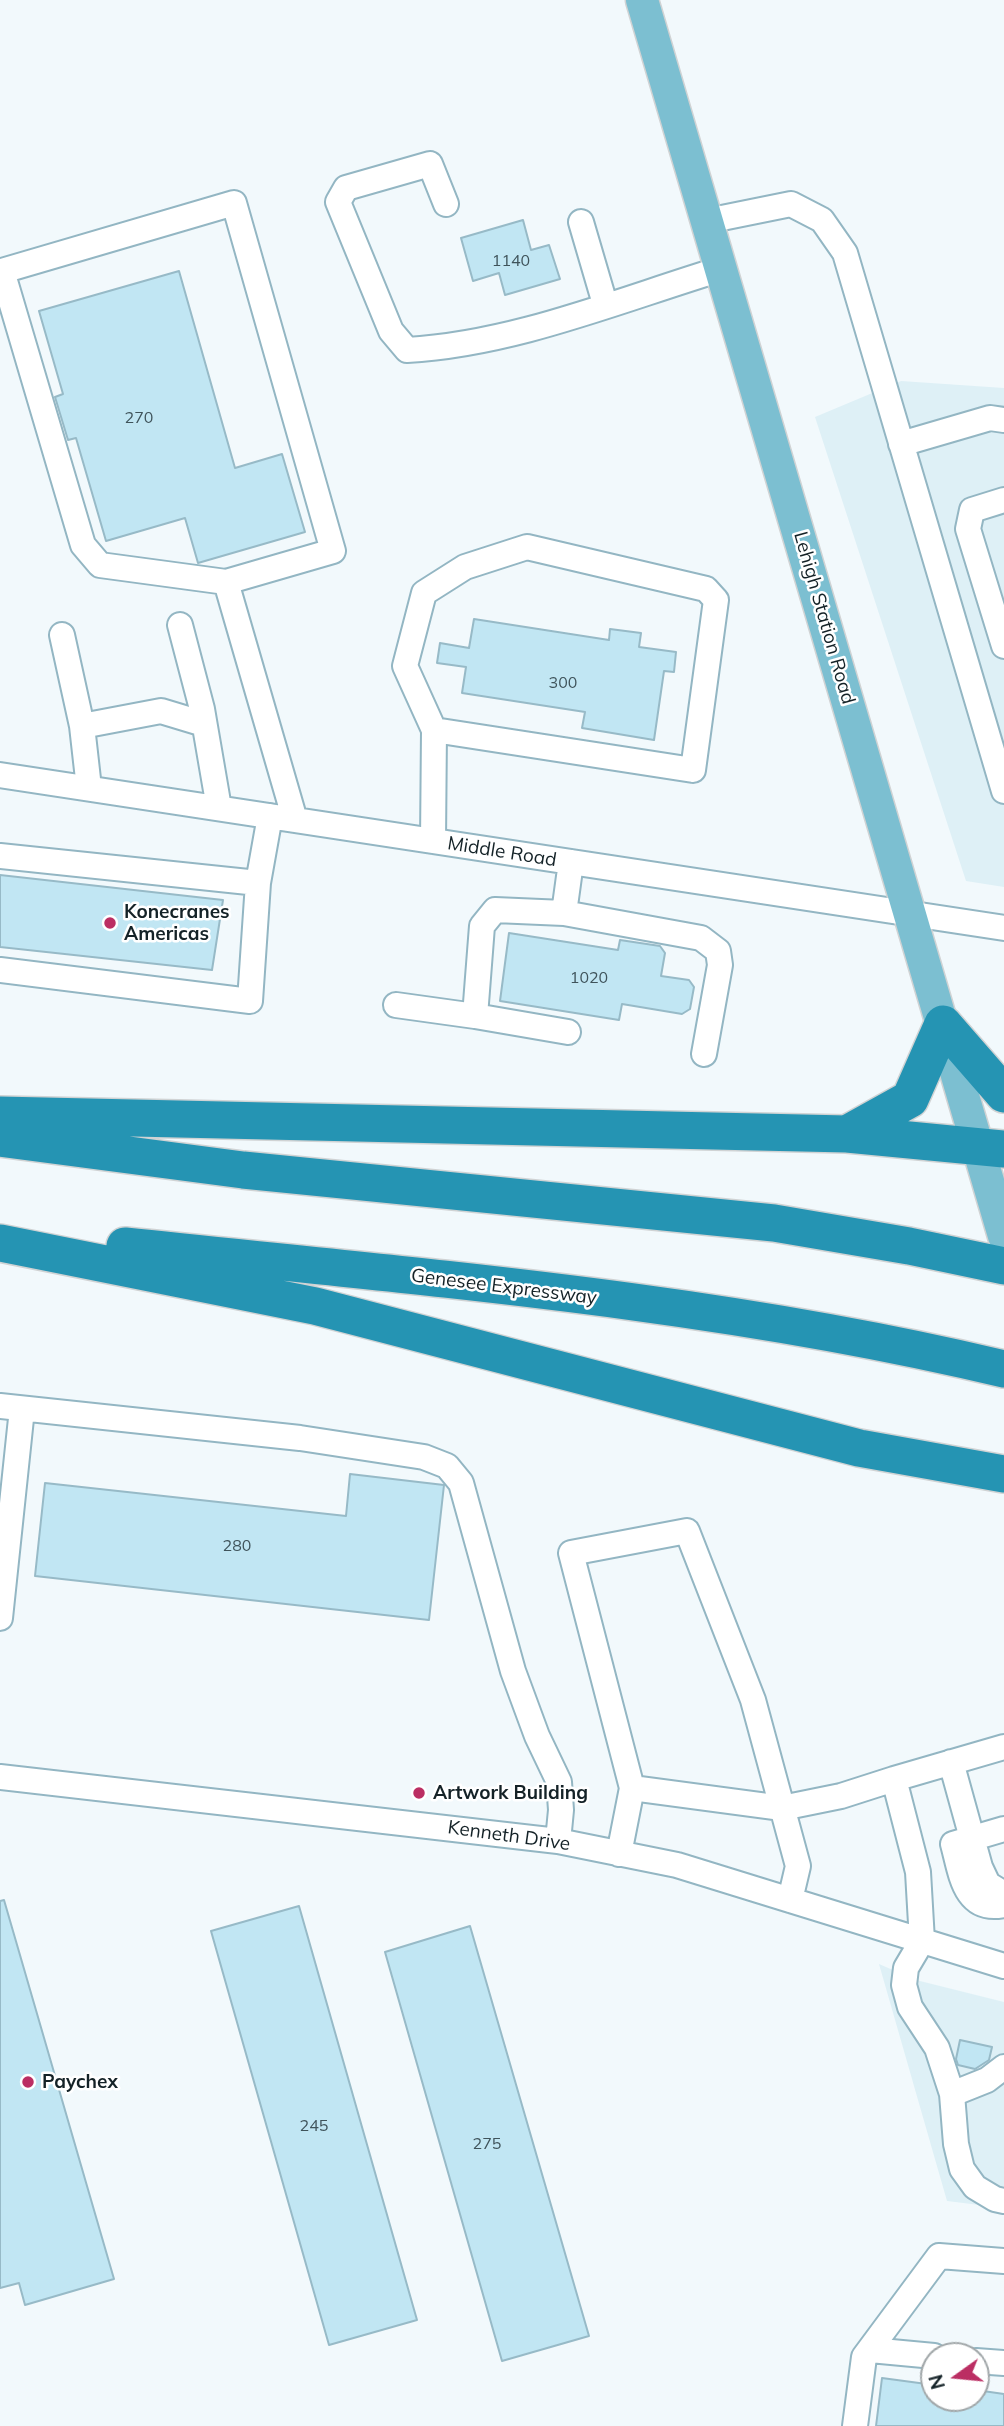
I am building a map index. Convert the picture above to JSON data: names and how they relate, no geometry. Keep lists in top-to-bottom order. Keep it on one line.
{"streets":{"highway":["Genesee Expressway"],"main road":["Lehigh Station Road"],"street":["Middle Road","Kenneth Drive"]},"crossings":[["Lehigh Station Road","Middle Road"]],"places":["Konecranes Americas","Artwork Building","Paychex"],"house_numbers":["1140","270","300","1020","280","245","275"],"north":"left"}
